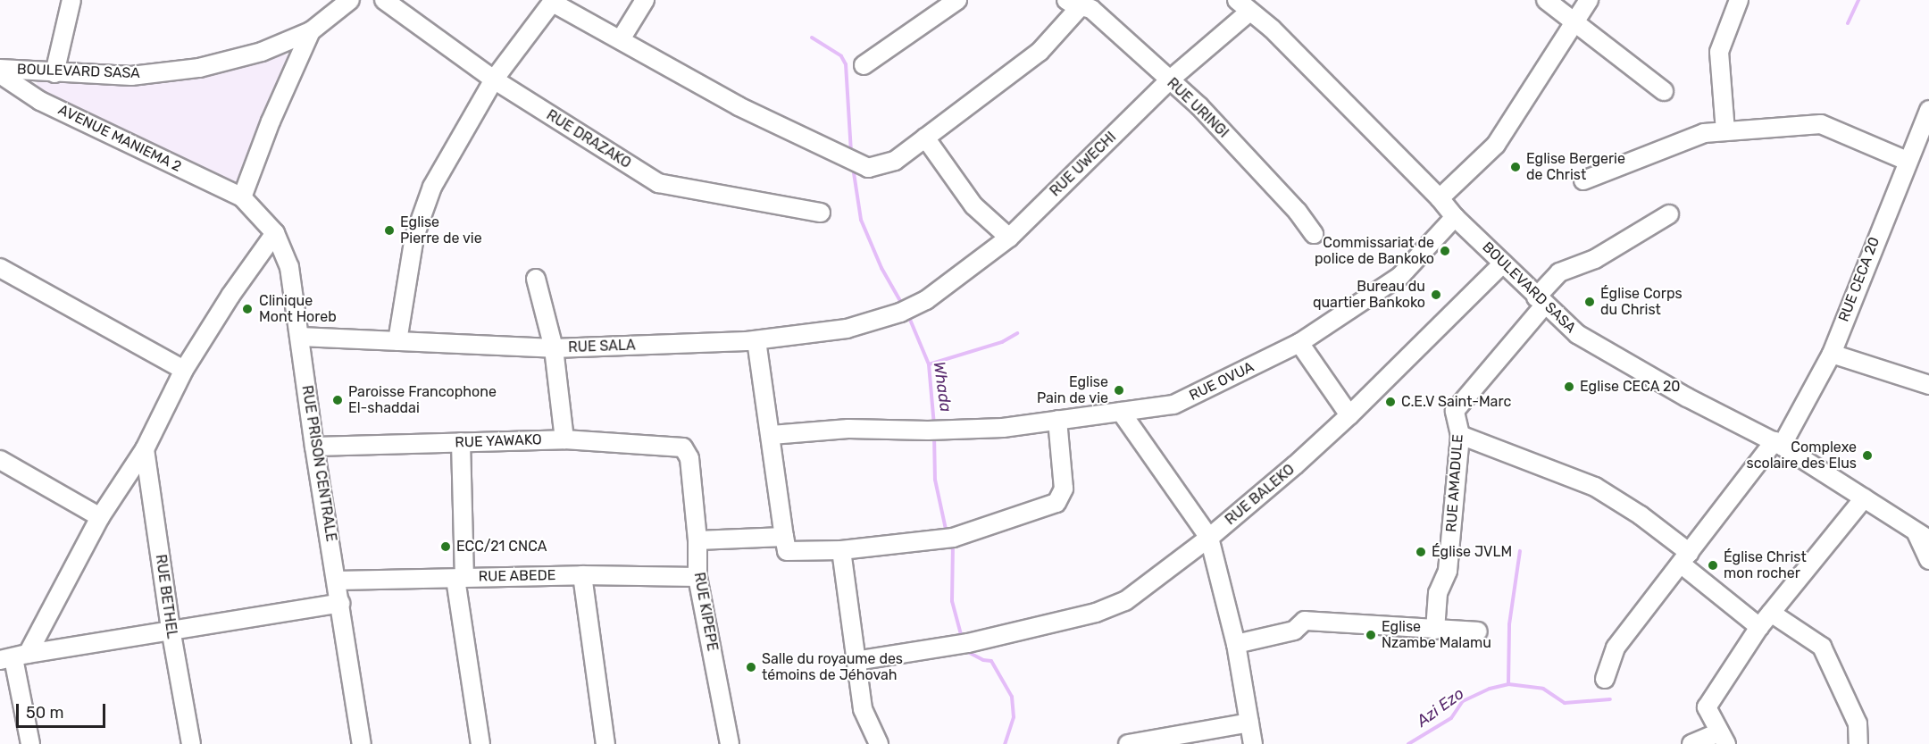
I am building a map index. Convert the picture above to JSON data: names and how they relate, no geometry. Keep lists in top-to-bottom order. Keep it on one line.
{"streets":{"street":["BOULEVARD SASA","RUE URINGI","AVENUE MANIEMA 2","RUE DRAZAKO","RUE UWECHI","RUE CECA 20","RUE SALA","RUE OVUA","RUE YAWAKO","RUE PRISON CENTRALE","RUE AMADULE","RUE BALEKO","RUE ABEDE","RUE BETHEL","RUE KIPEPE"]},"crossings":[["BOULEVARD SASA","AVENUE MANIEMA 2"],["BOULEVARD SASA","RUE UWECHI"],["BOULEVARD SASA","RUE CECA 20"],["BOULEVARD SASA","RUE OVUA"],["BOULEVARD SASA","RUE PRISON CENTRALE"],["BOULEVARD SASA","RUE AMADULE"],["BOULEVARD SASA","RUE BALEKO"],["RUE URINGI","RUE UWECHI"],["AVENUE MANIEMA 2","RUE PRISON CENTRALE"],["RUE UWECHI","RUE SALA"],["RUE SALA","RUE PRISON CENTRALE"],["RUE YAWAKO","RUE PRISON CENTRALE"],["RUE YAWAKO","RUE KIPEPE"],["RUE PRISON CENTRALE","RUE ABEDE"],["RUE ABEDE","RUE KIPEPE"]],"water":["Whada","Azi Ezo"],"places":["Eglise Bergerie de Christ","Eglise Pierre de vie","Commissariat de police de Bankoko","Bureau du quartier Bankoko","Église Corps du Christ","Clinique Mont Horeb","Eglise CECA 20","Eglise Pain de vie","Paroisse Francophone El-shaddai","C.E.V Saint-Marc","Complexe scolaire des Elus","ECC/21 CNCA","Église JVLM","Église Christ mon rocher","Eglise Nzambe Malamu","Salle du royaume des témoins de Jéhovah"],"scale_bar":"50 m"}
